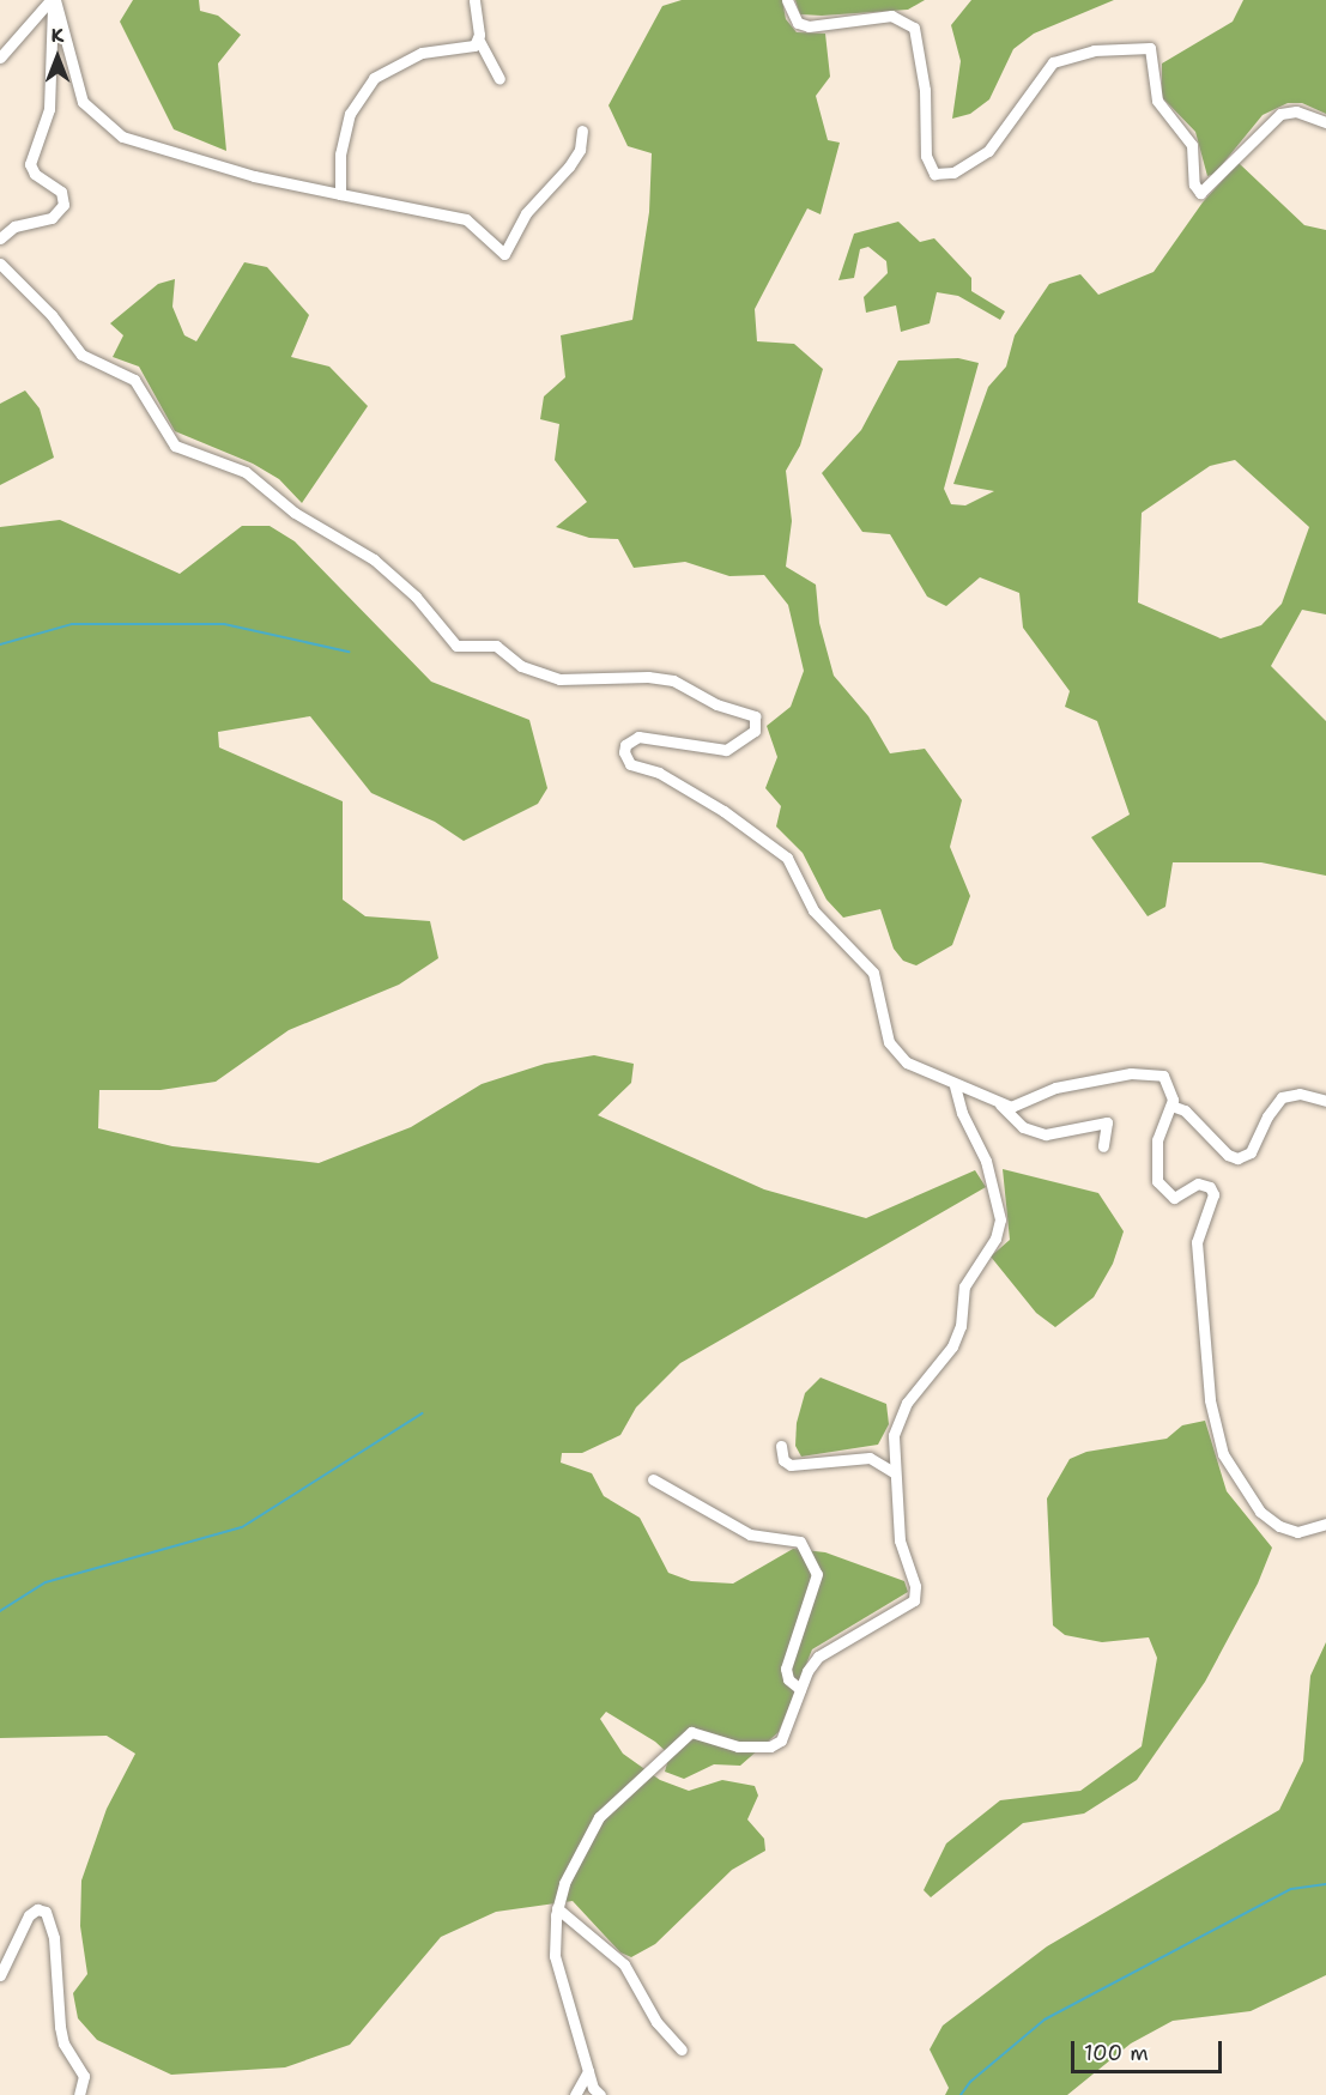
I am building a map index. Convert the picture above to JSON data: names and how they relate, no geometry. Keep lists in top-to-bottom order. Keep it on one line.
{"scale_bar":"100 m","north":"top"}
